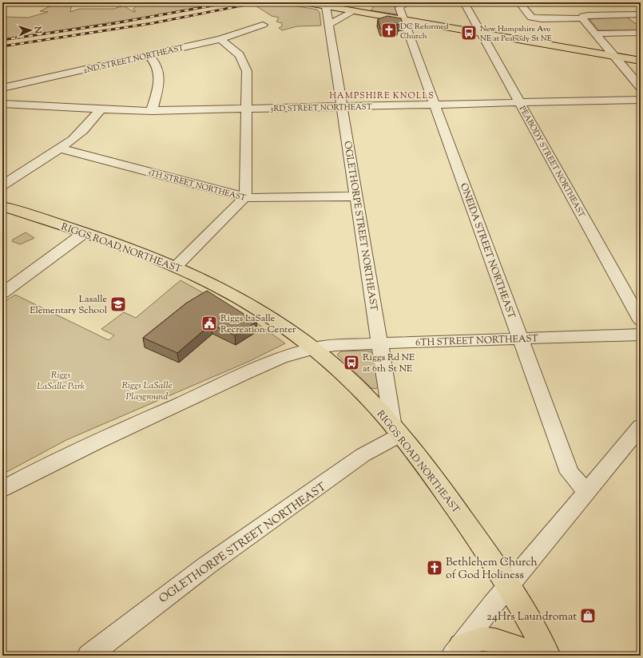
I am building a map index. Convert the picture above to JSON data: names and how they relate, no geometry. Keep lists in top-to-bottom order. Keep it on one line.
{"streets":{"main road":["RIGGS ROAD NORTHEAST"],"street":["2ND STREET NORTHEAST","3RD STREET NORTHEAST","PEABODY STREET NORTHEAST","5TH STREET NORTHEAST","OGLETHORPE STREET NORTHEAST","ONEIDA STREET NORTHEAST","6TH STREET NORTHEAST"]},"crossings":[["3RD STREET NORTHEAST","PEABODY STREET NORTHEAST"],["3RD STREET NORTHEAST","OGLETHORPE STREET NORTHEAST"],["3RD STREET NORTHEAST","ONEIDA STREET NORTHEAST"],["5TH STREET NORTHEAST","OGLETHORPE STREET NORTHEAST"],["OGLETHORPE STREET NORTHEAST","RIGGS ROAD NORTHEAST"],["OGLETHORPE STREET NORTHEAST","6TH STREET NORTHEAST"],["RIGGS ROAD NORTHEAST","6TH STREET NORTHEAST"],["ONEIDA STREET NORTHEAST","6TH STREET NORTHEAST"]],"districts":["HAMPSHIRE KNOLLS"],"parks":["Riggs LaSalle Park","Riggs LaSalle Playground"],"places":{"church":["DC Reformed Church","Bethlehem Church of God Holiness"],"bus stop":["New Hampshire Ave NE at Peabody St NE","Riggs Rd NE at 6th St NE"],"school or university":["Lasalle Elementary School"],"public building":["Riggs LaSalle Recreation Center"],"shop":["24Hrs Laundromat"]},"north":"right"}
